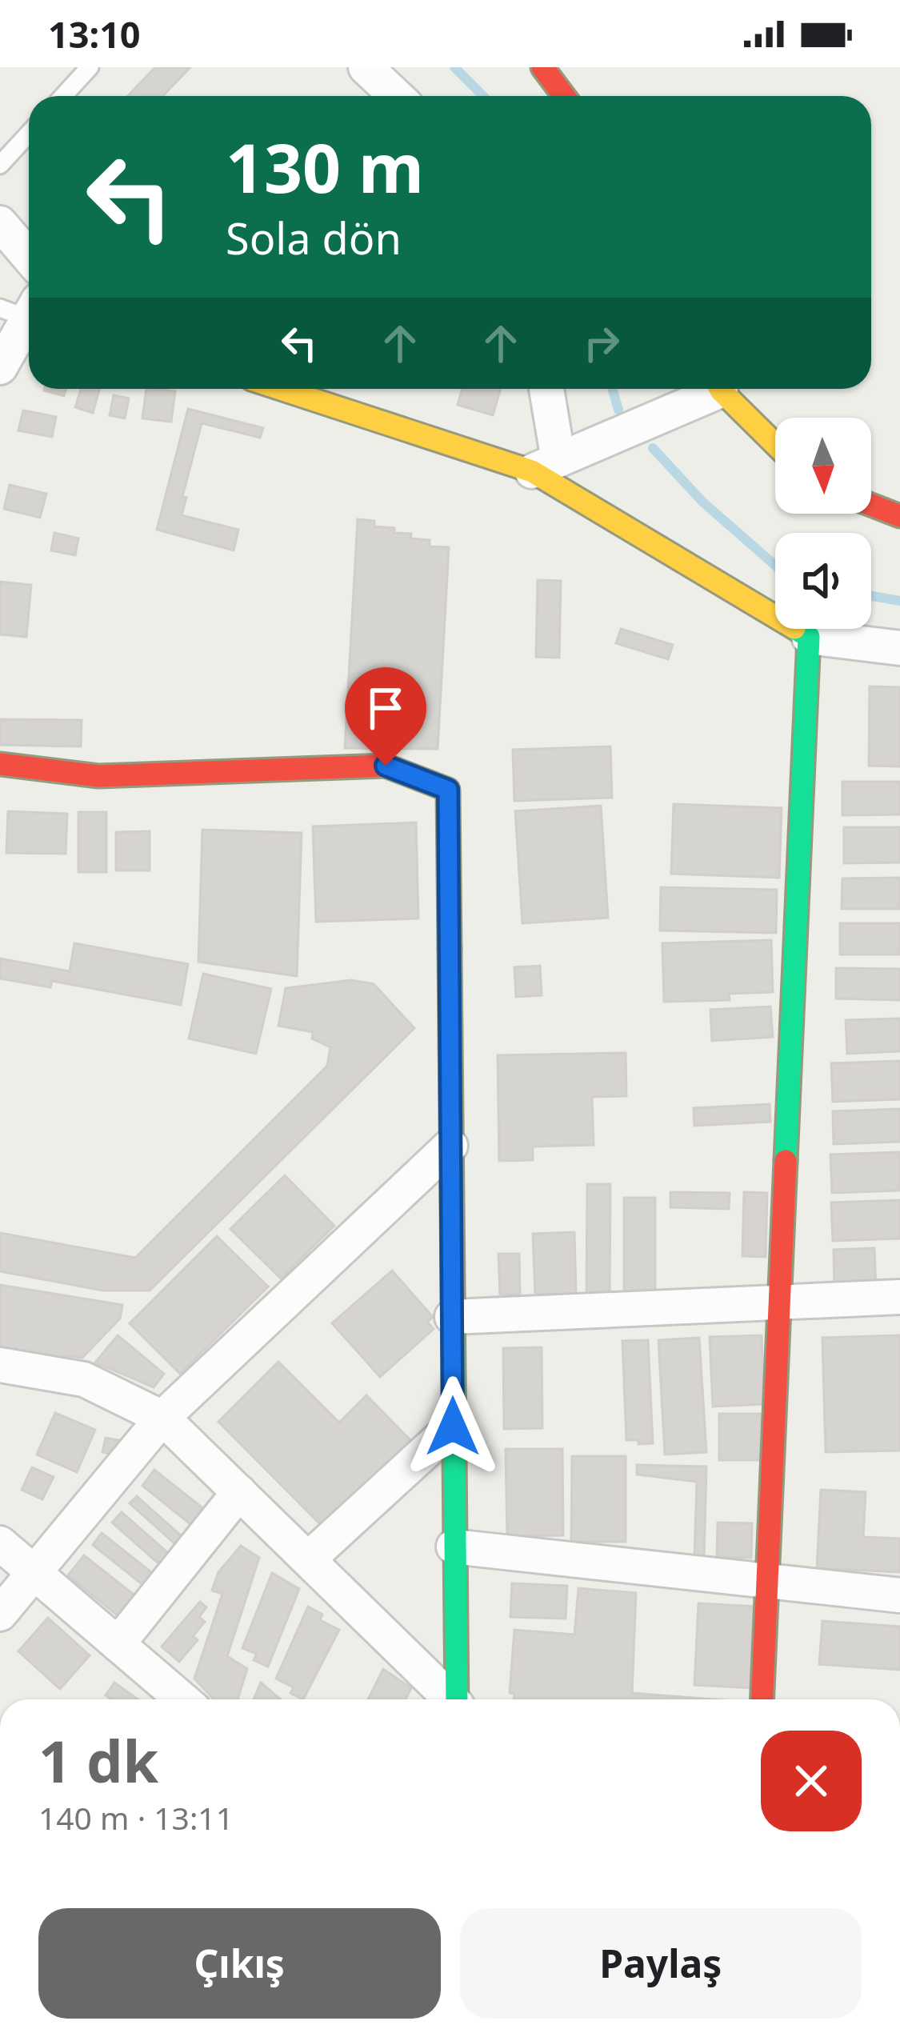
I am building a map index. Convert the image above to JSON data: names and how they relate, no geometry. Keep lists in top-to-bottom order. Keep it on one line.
{"north":"bottom","page":{"status":"13:10","turn":["130 m","Sola dön"],"heading":["1 dk","140 m · 13:11"],"buttons":["Çıkış","Paylaş"]}}
